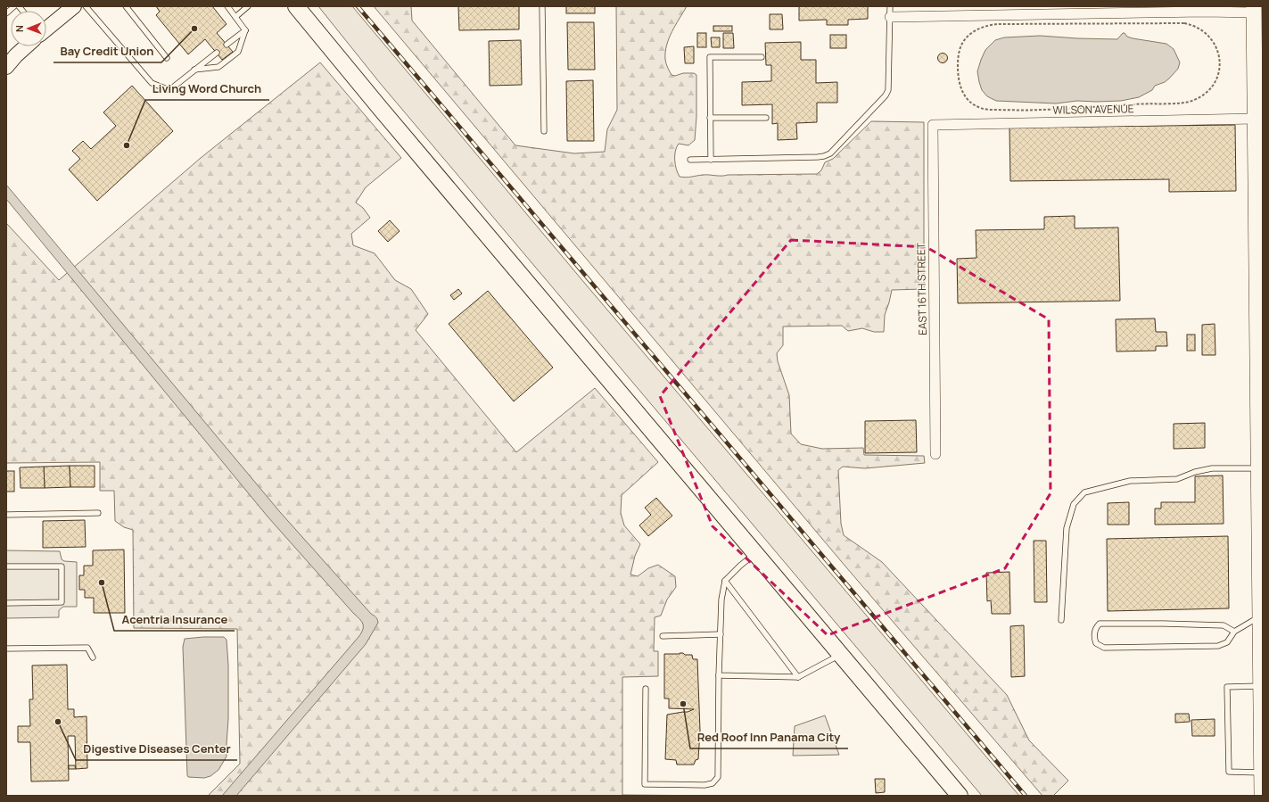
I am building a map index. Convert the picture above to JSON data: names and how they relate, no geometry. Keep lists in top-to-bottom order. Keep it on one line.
{"streets":{"street":["WILSON AVENUE","EAST 16TH STREET"]},"crossings":[["WILSON AVENUE","EAST 16TH STREET"]],"places":["Bay Credit Union","Living Word Church","Acentria Insurance","Red Roof Inn Panama City","Digestive Diseases Center"],"north":"left"}
